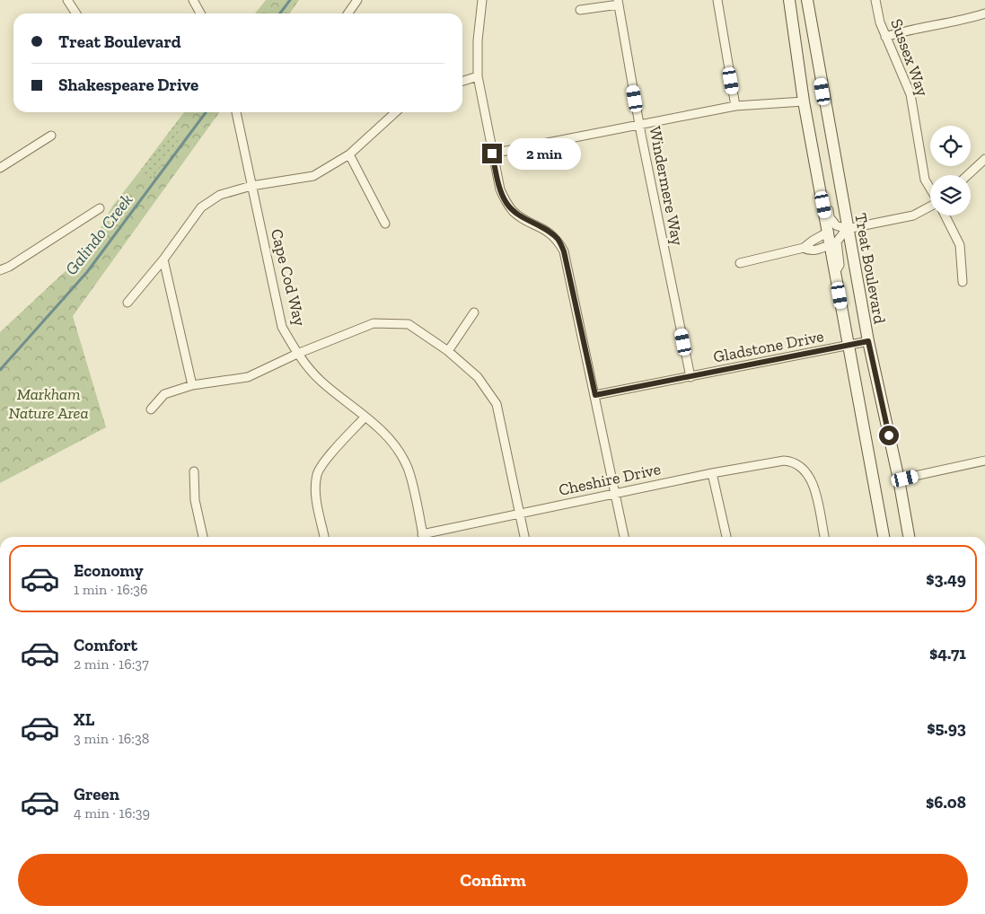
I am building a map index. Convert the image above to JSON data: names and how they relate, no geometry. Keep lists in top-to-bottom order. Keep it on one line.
{"streets":{"main road":["Treat Boulevard"],"street":["Sussex Way","Windermere Way","Cape Cod Way","Gladstone Drive","Cheshire Drive"]},"crossings":[["Windermere Way","Gladstone Drive"],["Treat Boulevard","Gladstone Drive"]],"water":["Galindo Creek"],"parks":["Markham Nature Area"],"page":{"banner":["Treat Boulevard","Shakespeare Drive"],"bubble":"2 min","list":[{"name":"Economy","note":"1 min · 16:36","value":"$3.49"},{"name":"Comfort","note":"2 min · 16:37","value":"$4.71"},{"name":"XL","note":"3 min · 16:38","value":"$5.93"},{"name":"Green","note":"4 min · 16:39","value":"$6.08"}],"buttons":"Confirm"}}
